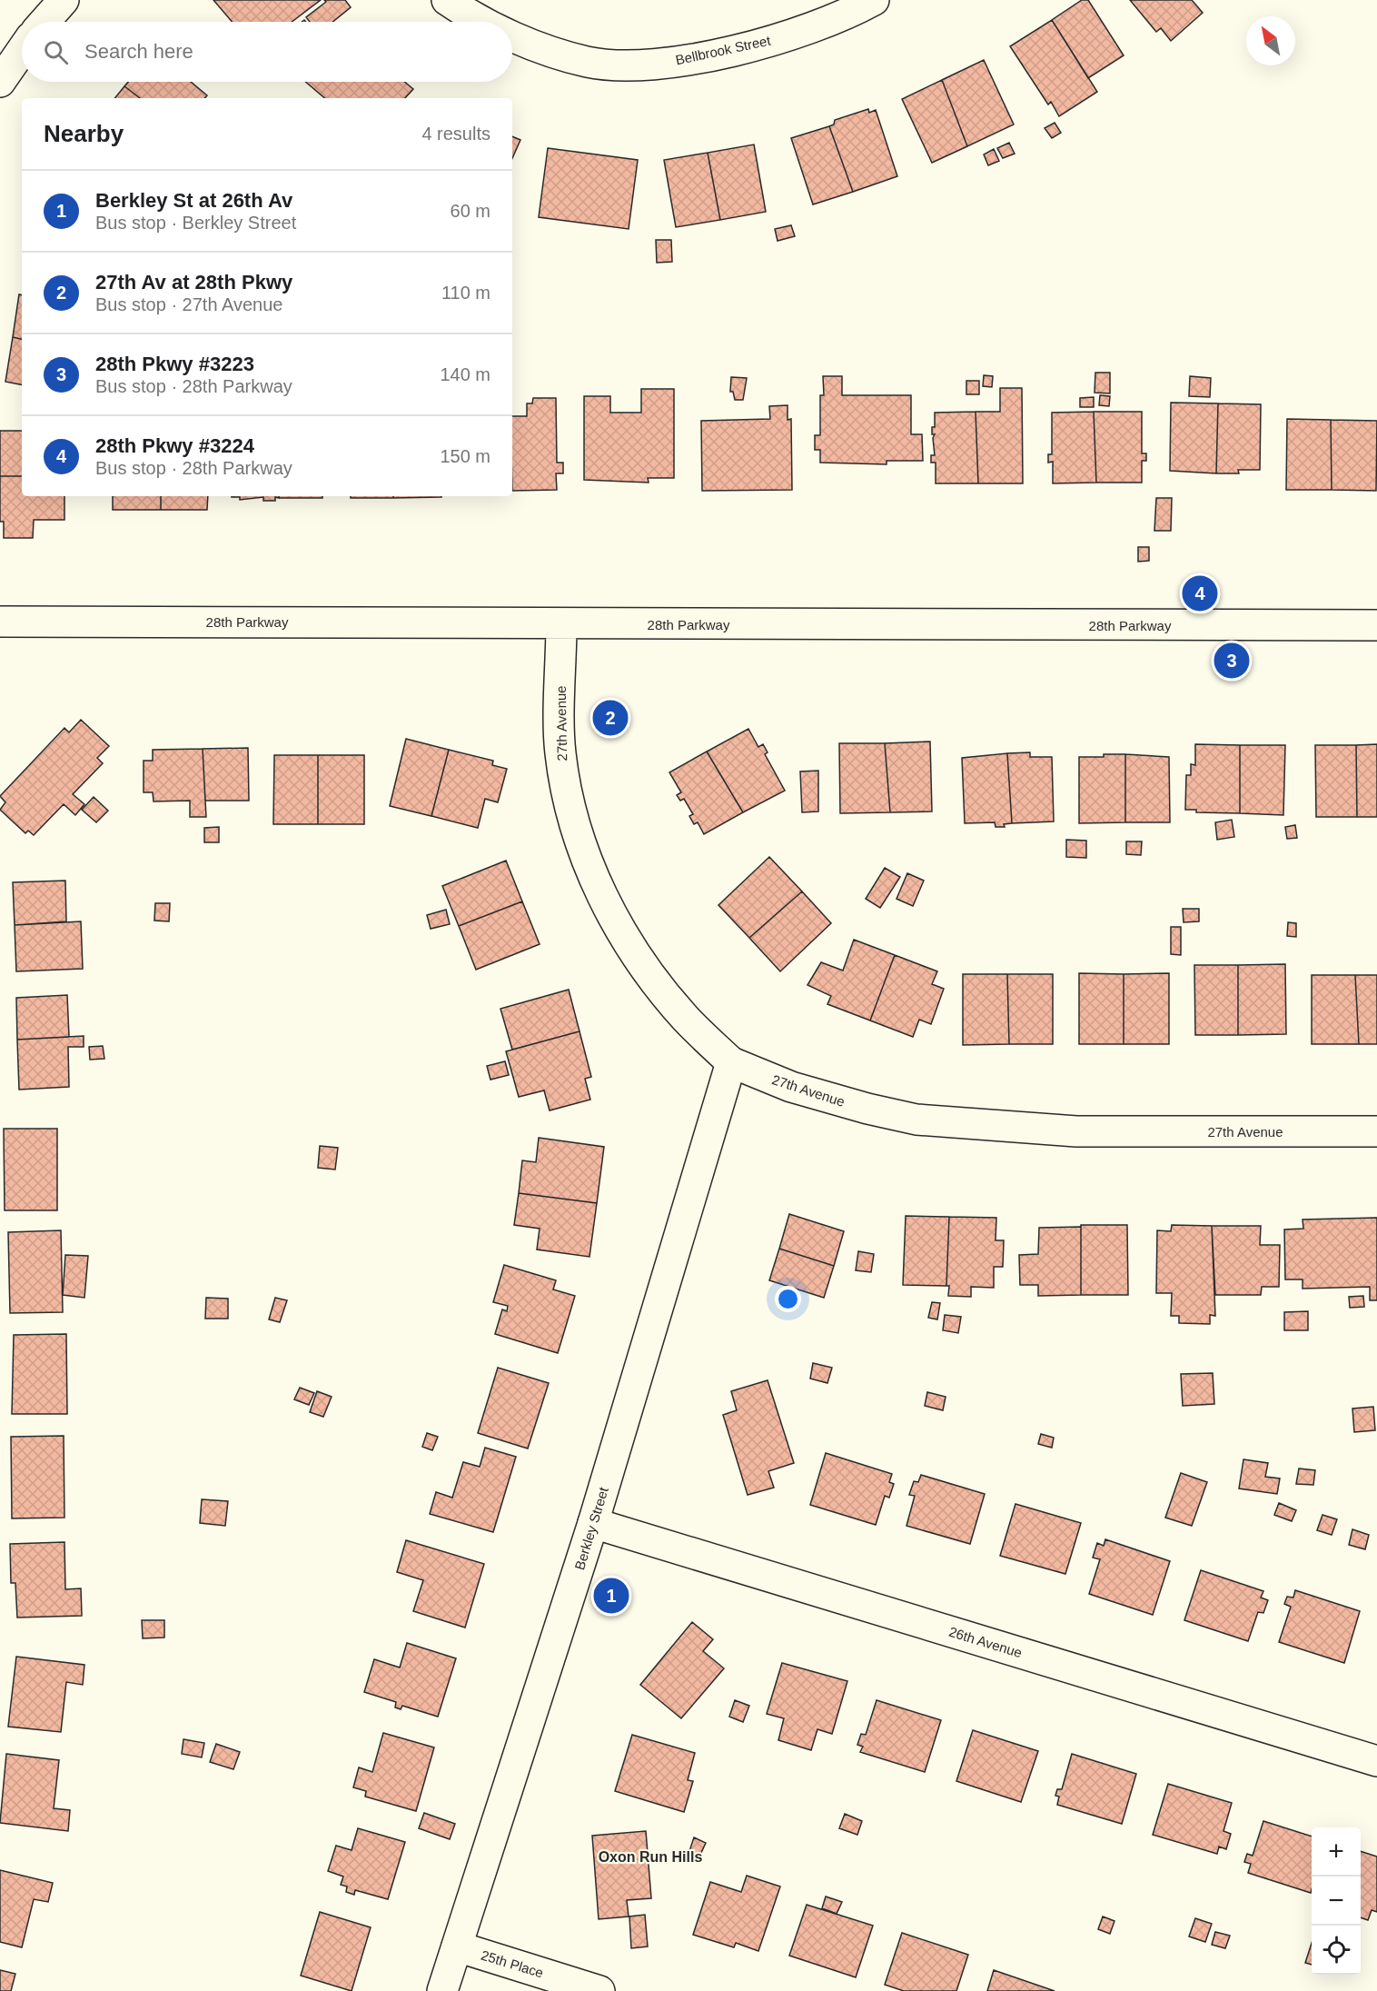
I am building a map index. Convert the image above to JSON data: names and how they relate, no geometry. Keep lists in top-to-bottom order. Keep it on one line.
{"streets":{"street":["Bellbrook Street","28th Parkway","27th Avenue","Berkley Street","26th Avenue","25th Place"]},"crossings":[["28th Parkway","27th Avenue"],["27th Avenue","Berkley Street"],["Berkley Street","26th Avenue"],["Berkley Street","25th Place"]],"districts":["Oxon Run Hills"],"north":"top left","page":{"search":"Search here","heading":["Nearby","4 results"],"list":[{"mark":"1","name":"Berkley St at 26th Av","note":"Bus stop · Berkley Street","value":"60 m"},{"mark":"2","name":"27th Av at 28th Pkwy","note":"Bus stop · 27th Avenue","value":"110 m"},{"mark":"3","name":"28th Pkwy #3223","note":"Bus stop · 28th Parkway","value":"140 m"},{"mark":"4","name":"28th Pkwy #3224","note":"Bus stop · 28th Parkway","value":"150 m"}],"pins":["4","3","2","1"],"map_buttons":["+","−"]}}
